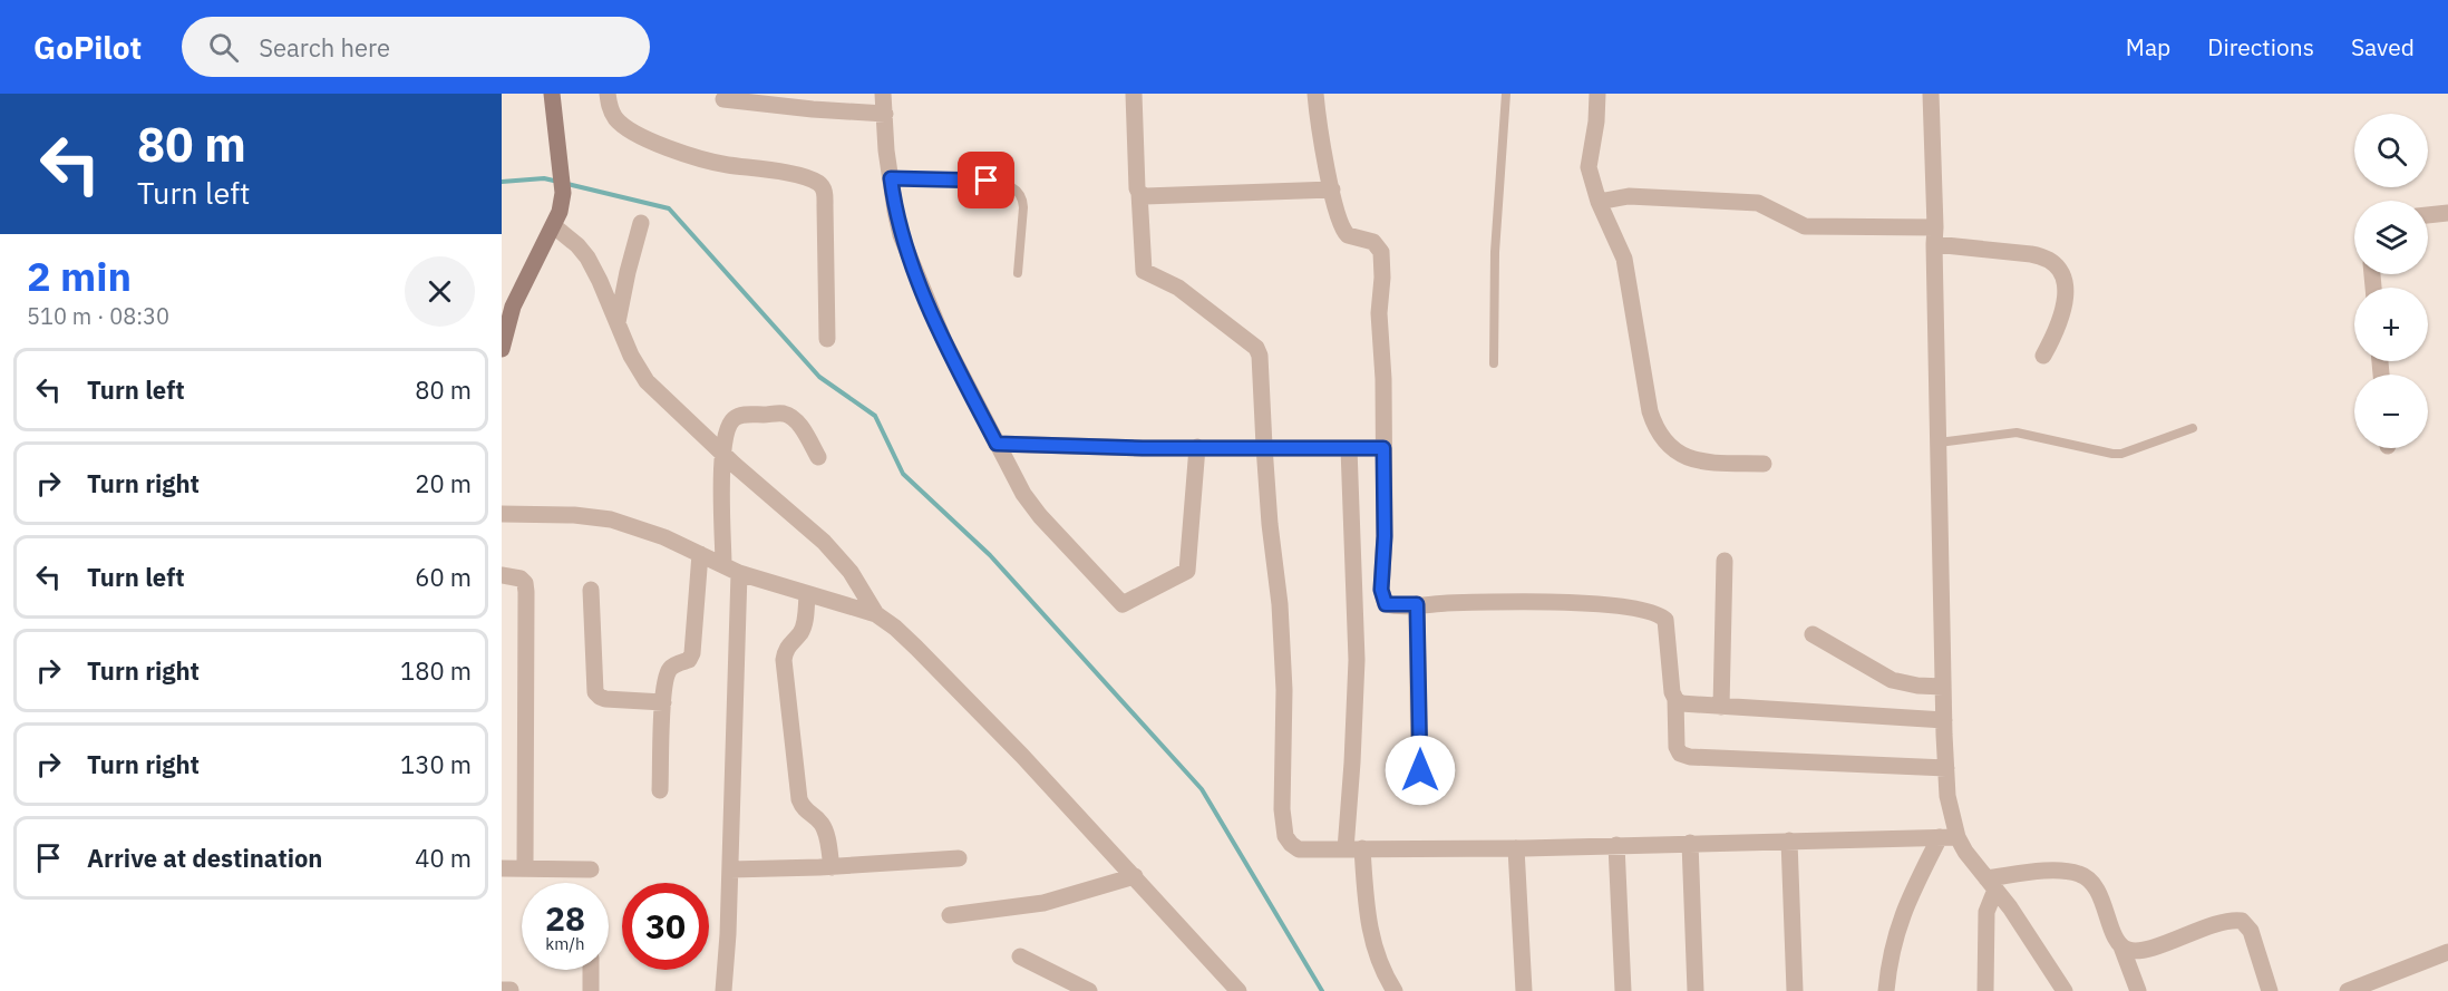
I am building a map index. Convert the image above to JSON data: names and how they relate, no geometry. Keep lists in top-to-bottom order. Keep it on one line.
{"page":{"header":"GoPilot","search":"Search here","nav":["Map","Directions","Saved"],"turn":["80 m","Turn left"],"map_buttons":["+","−"],"heading":["2 min","510 m · 08:30"],"list":[{"name":"Turn left","value":"80 m"},{"name":"Turn right","value":"20 m"},{"name":"Turn left","value":"60 m"},{"name":"Turn right","value":"180 m"},{"name":"Turn right","value":"130 m"},{"name":"Arrive at destination","value":"40 m"}],"speed":"28 km/h","limit":"30"}}
